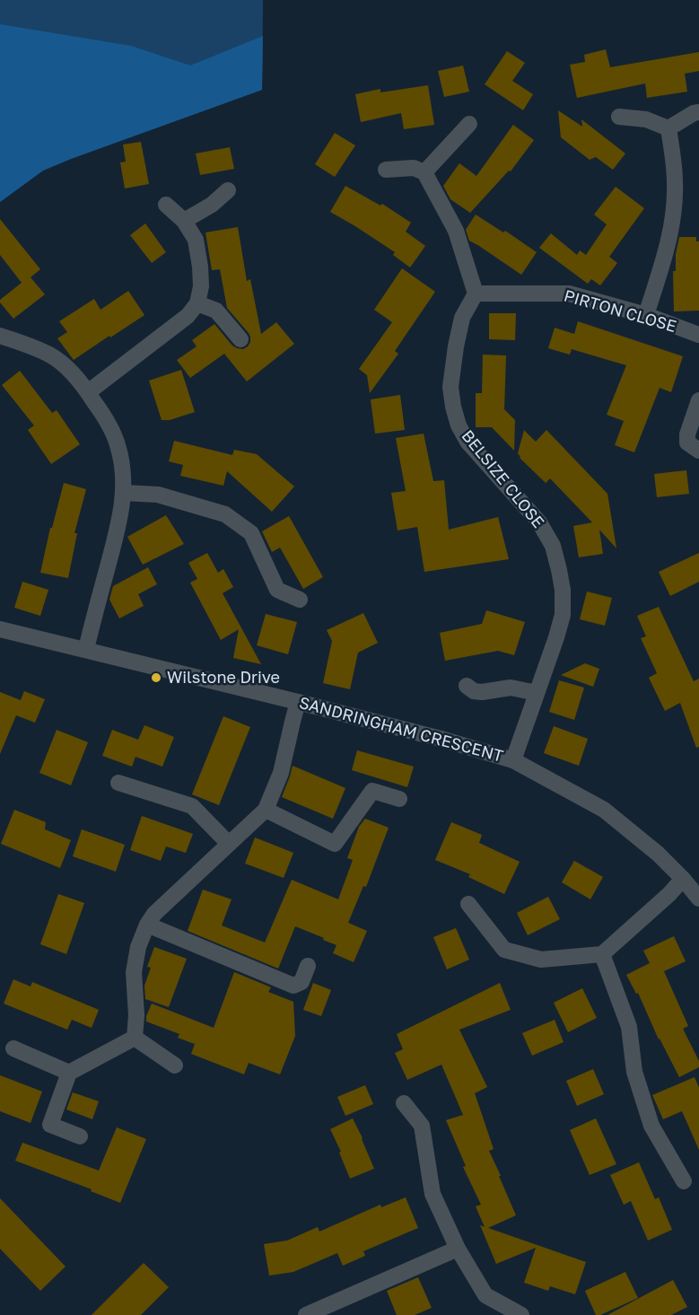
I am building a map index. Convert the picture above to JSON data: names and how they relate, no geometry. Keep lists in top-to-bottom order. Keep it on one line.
{"streets":{"street":["PIRTON CLOSE","BELSIZE CLOSE","SANDRINGHAM CRESCENT"]},"crossings":[["PIRTON CLOSE","BELSIZE CLOSE"],["BELSIZE CLOSE","SANDRINGHAM CRESCENT"]],"places":["Wilstone Drive"]}
